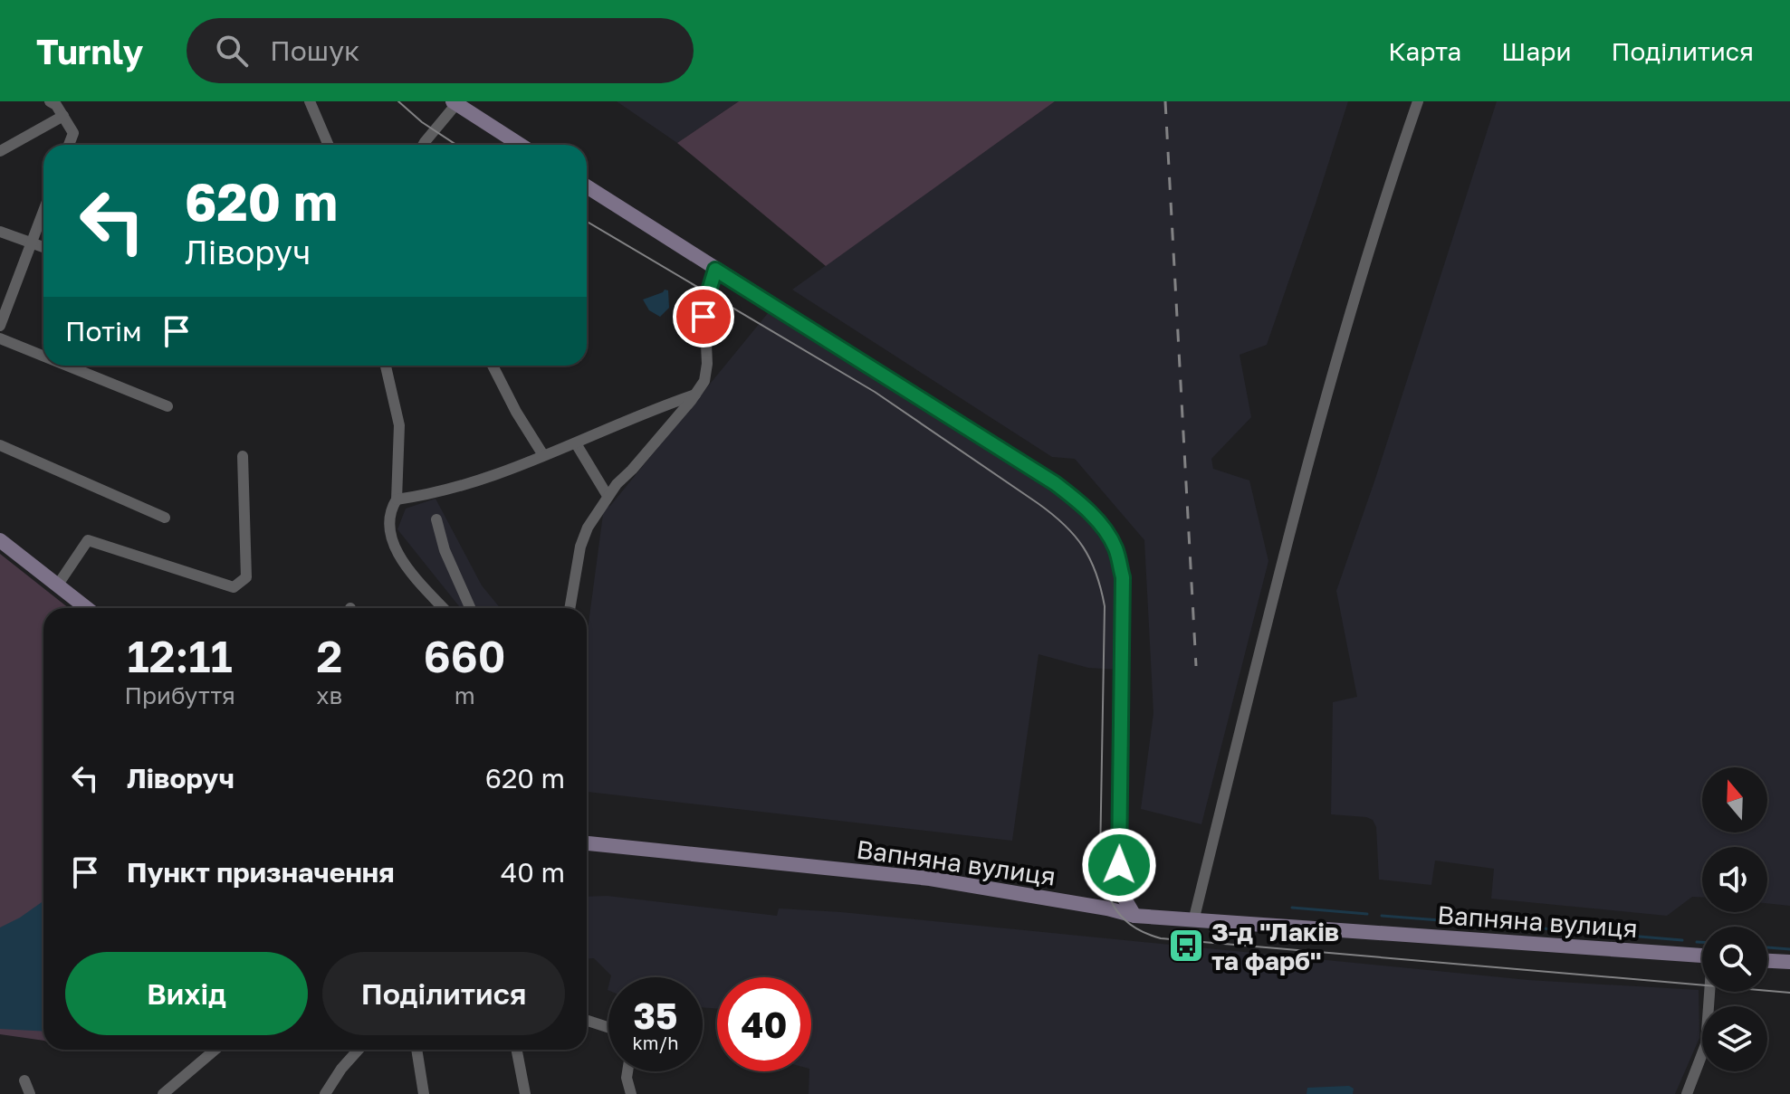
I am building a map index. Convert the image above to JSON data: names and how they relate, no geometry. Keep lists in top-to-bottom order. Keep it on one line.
{"streets":{"street":["Вапняна вулиця"]},"places":{"bus stop":["З-д \"Лаків та фарб\""]},"north":"top","page":{"header":"Turnly","search":"Пошук","nav":["Карта","Шари","Поділитися"],"turn":["620 m","Ліворуч"],"then":"Потім","eta":["12:11","Прибуття","2","хв","660","m"],"list":[{"name":"Ліворуч","value":"620 m"},{"name":"Пункт призначення","value":"40 m"}],"buttons":["Вихід","Поділитися"],"speed":"35 km/h","limit":"40"}}
